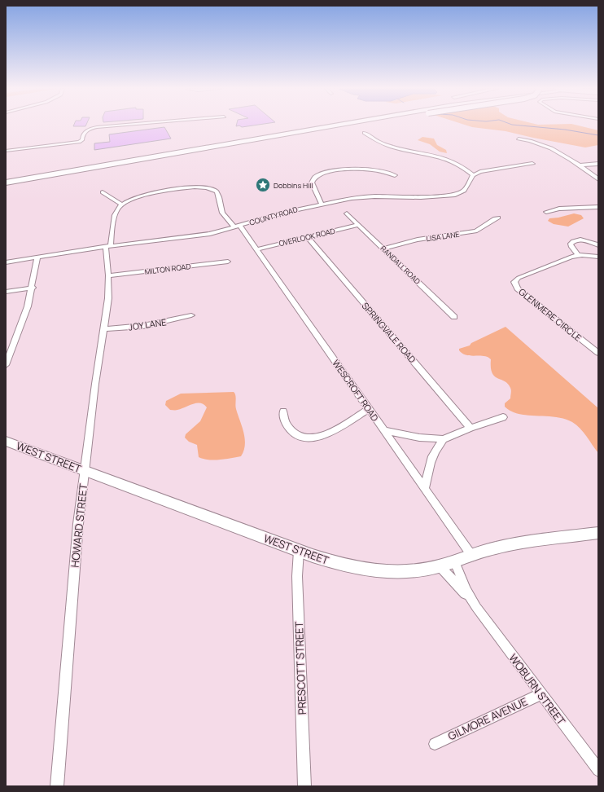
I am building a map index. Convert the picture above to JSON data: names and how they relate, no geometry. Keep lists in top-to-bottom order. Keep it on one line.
{"streets":{"main road":["WEST STREET"],"street":["COUNTY ROAD","LISA LANE","OVERLOOK ROAD","RANDALL ROAD","MILTON ROAD","GLENMERE CIRCLE","JOY LANE","SPRINGVALE ROAD","WESCROFT ROAD","HOWARD STREET","PRESCOTT STREET","WOBURN STREET","GILMORE AVENUE"]},"crossings":[["COUNTY ROAD","WESCROFT ROAD"],["COUNTY ROAD","HOWARD STREET"],["LISA LANE","RANDALL ROAD"],["OVERLOOK ROAD","RANDALL ROAD"],["OVERLOOK ROAD","SPRINGVALE ROAD"],["OVERLOOK ROAD","WESCROFT ROAD"],["MILTON ROAD","HOWARD STREET"],["JOY LANE","HOWARD STREET"],["WESCROFT ROAD","WEST STREET"],["WESCROFT ROAD","HOWARD STREET"],["WEST STREET","HOWARD STREET"],["WEST STREET","PRESCOTT STREET"],["WEST STREET","WOBURN STREET"],["WOBURN STREET","GILMORE AVENUE"]],"places":{"place":["Dobbins Hill"]}}
